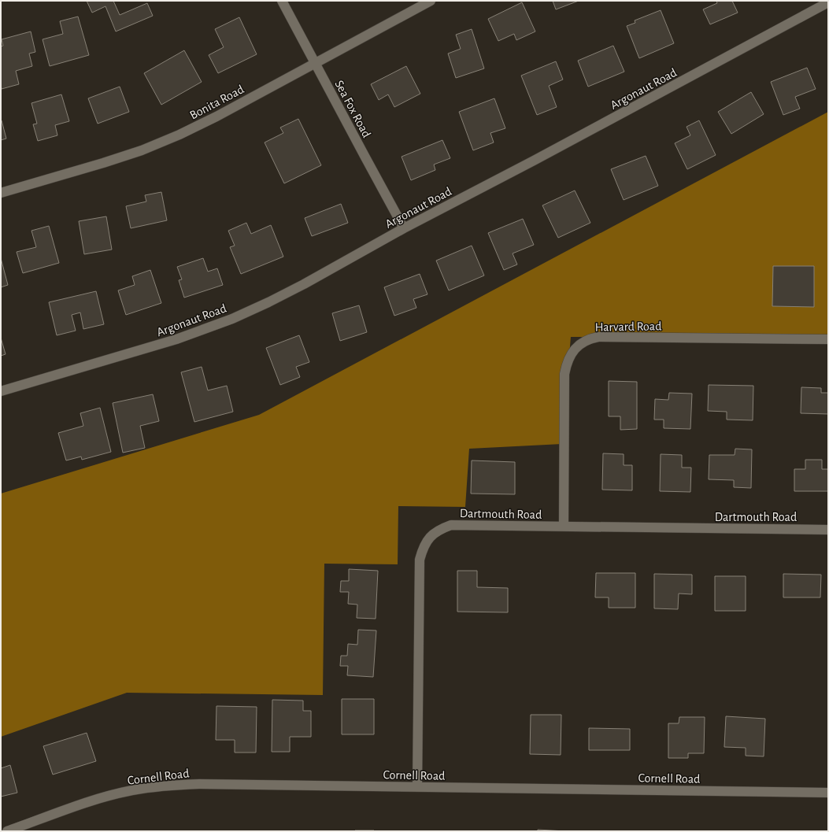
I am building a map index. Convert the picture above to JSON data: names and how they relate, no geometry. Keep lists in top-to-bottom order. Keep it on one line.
{"streets":{"street":["Argonaut Road","Bonita Road","Sea Fox Road","Harvard Road","Dartmouth Road","Cornell Road"]},"crossings":[["Argonaut Road","Sea Fox Road"],["Bonita Road","Sea Fox Road"],["Harvard Road","Dartmouth Road"],["Dartmouth Road","Cornell Road"]]}
